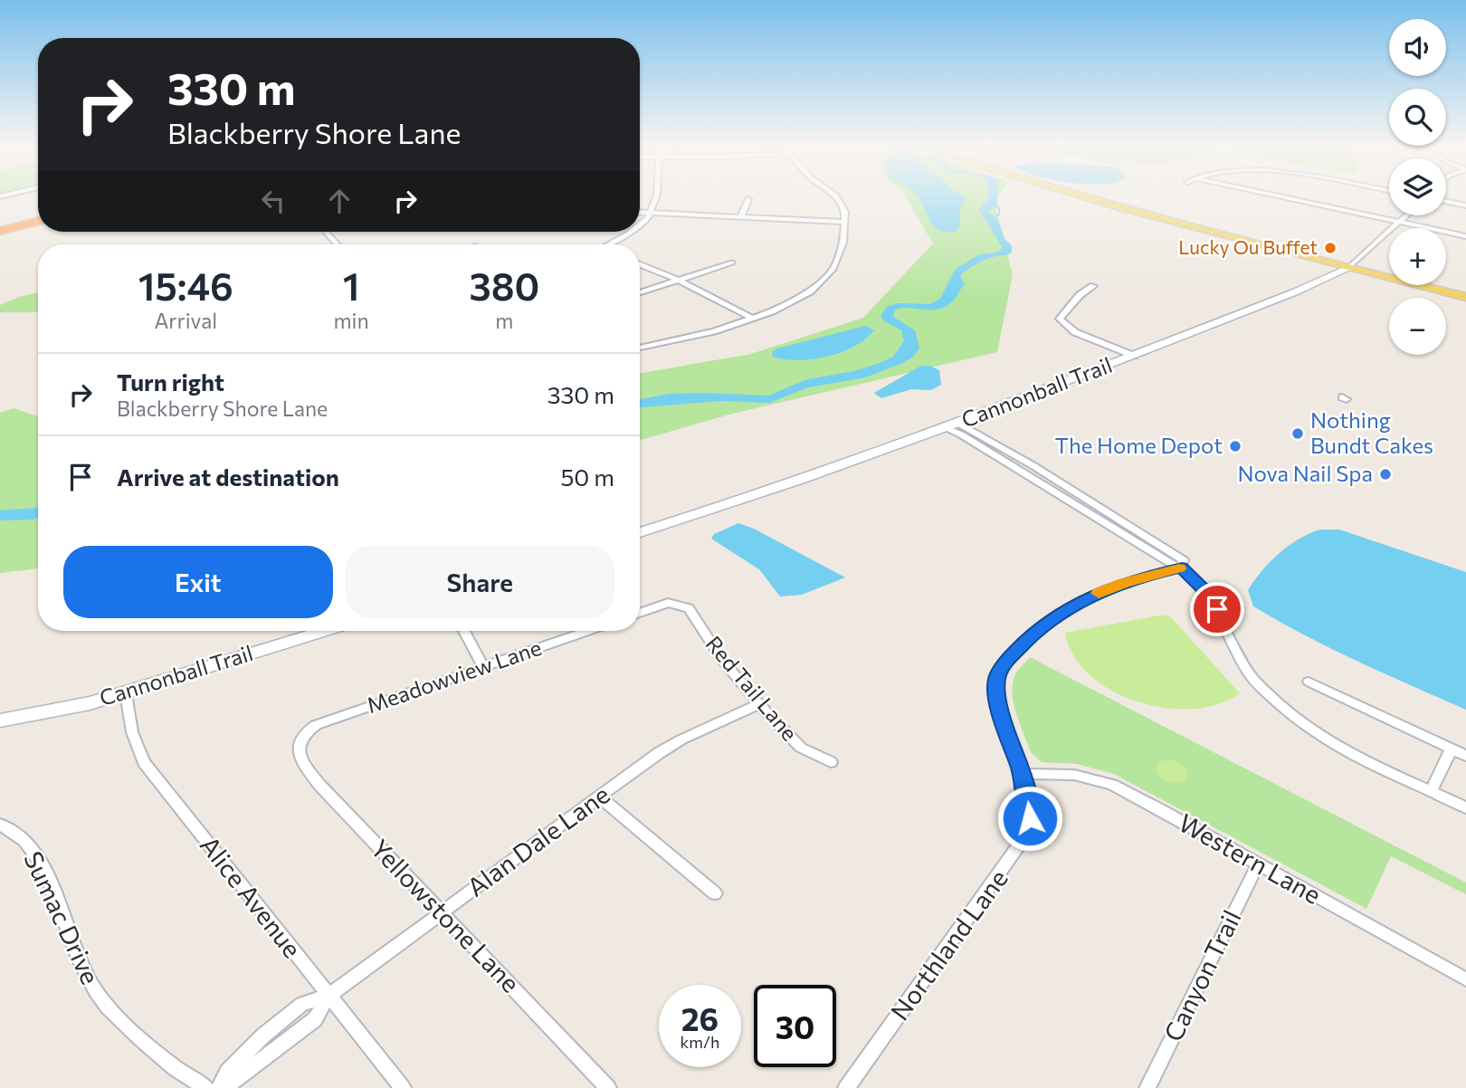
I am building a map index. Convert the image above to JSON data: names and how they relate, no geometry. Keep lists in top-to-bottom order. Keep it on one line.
{"streets":{"main road":["Cannonball Trail"],"street":["Meadowview Lane","Red Tail Lane","Alan Dale Lane","Western Lane","Alice Avenue","Yellowstone Lane","Sumac Drive","Northland Lane","Canyon Trail"]},"crossings":[["Cannonball Trail","Alice Avenue"],["Meadowview Lane","Yellowstone Lane"],["Red Tail Lane","Alan Dale Lane"],["Alan Dale Lane","Alice Avenue"],["Alan Dale Lane","Yellowstone Lane"],["Western Lane","Northland Lane"],["Western Lane","Canyon Trail"]],"places":["Lucky Ou Buffet","Nothing Bundt Cakes","The Home Depot","Nova Nail Spa"],"page":{"map_buttons":["+","−"],"turn":["330 m","Blackberry Shore Lane"],"eta":["15:46","Arrival","1","min","380","m"],"list":[{"name":"Turn right","note":"Blackberry Shore Lane","value":"330 m"},{"name":"Arrive at destination","value":"50 m"}],"buttons":["Exit","Share"],"speed":"26 km/h","limit":"30"}}
